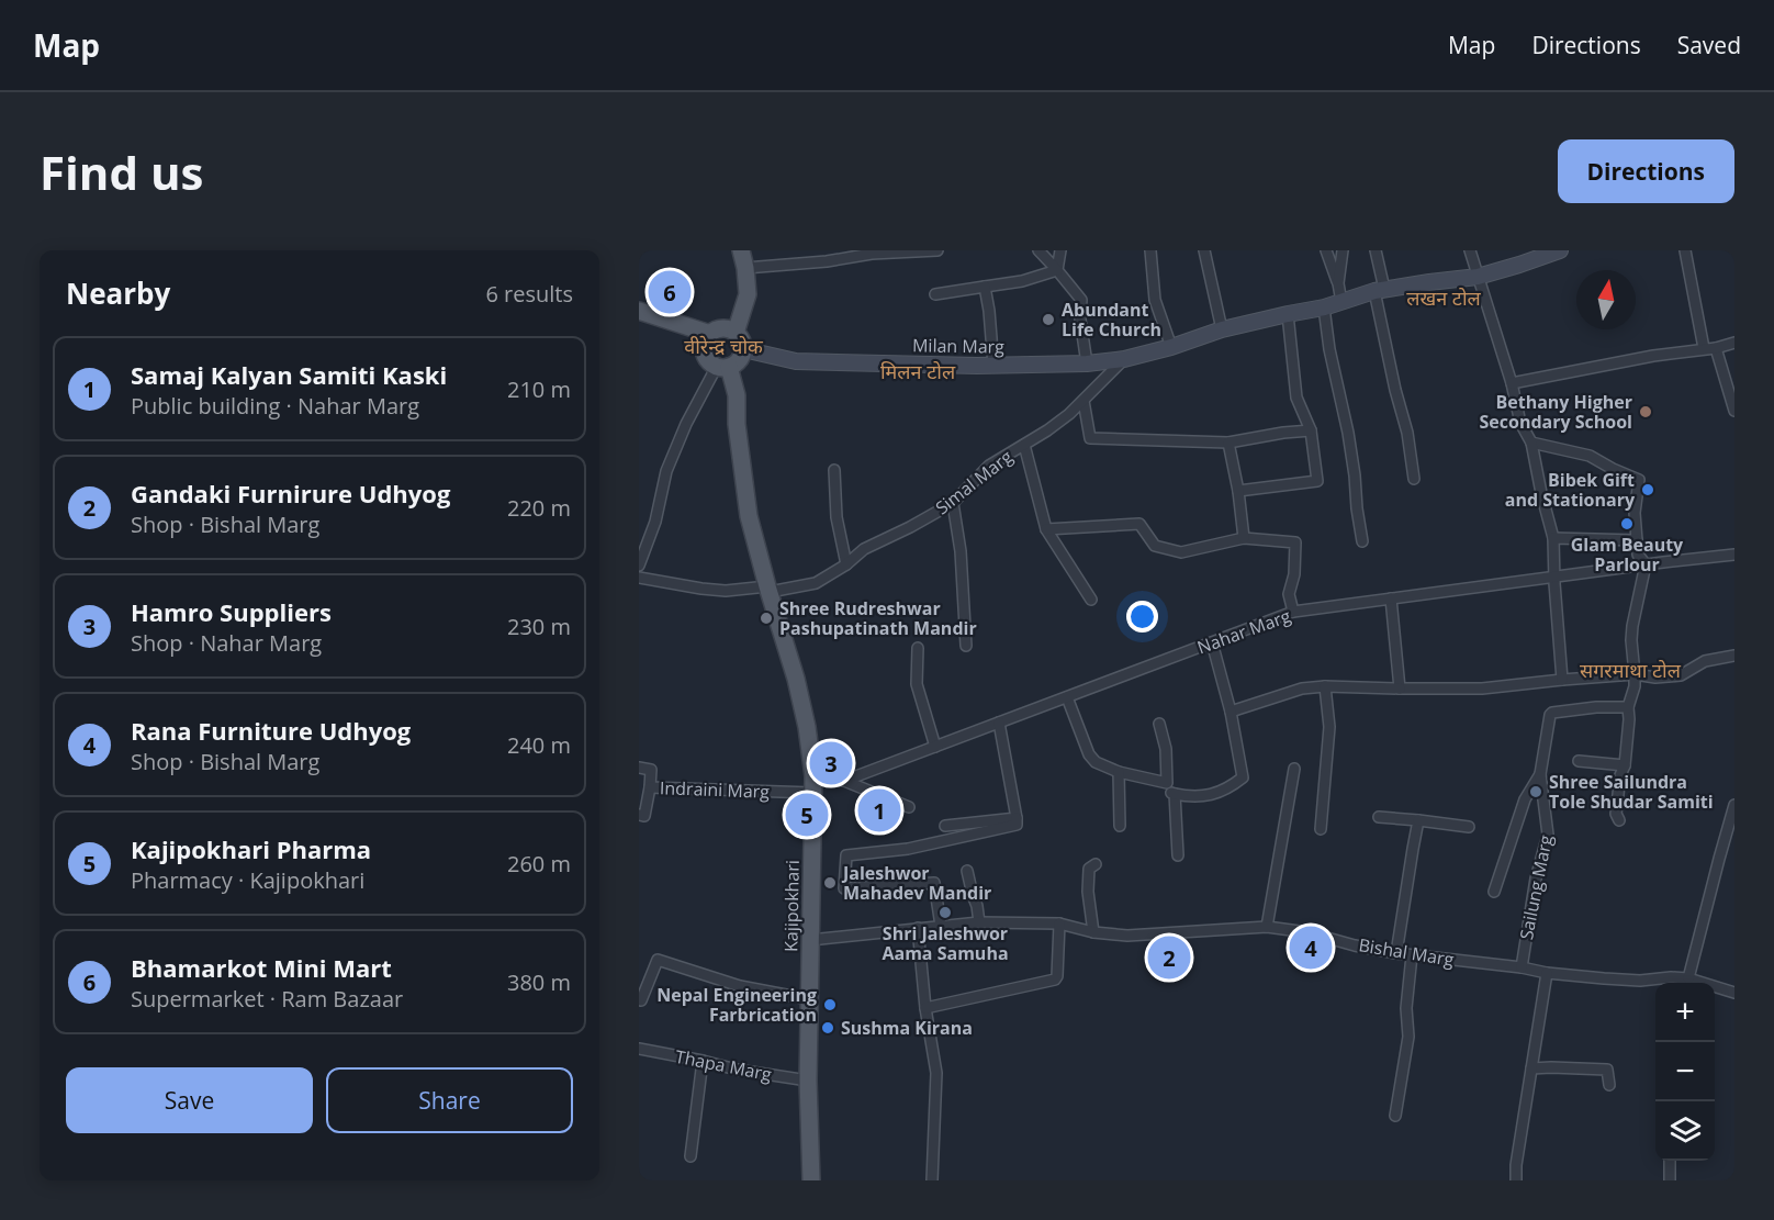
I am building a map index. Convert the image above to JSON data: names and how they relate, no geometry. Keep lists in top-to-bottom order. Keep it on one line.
{"streets":{"main road":["Milan Marg","Kajipokhari"],"street":["Simal Marg","Nahar Marg","Indraini Marg","Sailung Marg","Bishal Marg","Thapa Marg"]},"crossings":[["Milan Marg","Simal Marg"],["Milan Marg","Kajipokhari"],["Simal Marg","Kajipokhari"],["Nahar Marg","Indraini Marg"],["Nahar Marg","Kajipokhari"],["Indraini Marg","Kajipokhari"],["Sailung Marg","Bishal Marg"],["Kajipokhari","Bishal Marg"],["Kajipokhari","Thapa Marg"]],"districts":["लखन टोल","वीरेन्द्र चोक","मिलन टोल","सगरमाथा टोल"],"places":["Abundant Life Church","Bethany Higher Secondary School","Bibek Gift and Stationary","Glam Beauty Parlour","Shree Rudreshwar Pashupatinath Mandir","Shree Sailundra Tole Shudar Samiti","Jaleshwor Mahadev Mandir","Shri Jaleshwor Aama Samuha","Nepal Engineering Farbrication","Sushma Kirana"],"north":"top","page":{"header":"Map","nav":["Map","Directions","Saved"],"buttons":["Directions",["Save","Share"]],"title":"Find us","heading":["Nearby","6 results"],"pins":["6","3","1","5","4","2"],"list":[{"mark":"1","name":"Samaj Kalyan Samiti Kaski","note":"Public building · Nahar Marg","value":"210 m"},{"mark":"2","name":"Gandaki Furnirure Udhyog","note":"Shop · Bishal Marg","value":"220 m"},{"mark":"3","name":"Hamro Suppliers","note":"Shop · Nahar Marg","value":"230 m"},{"mark":"4","name":"Rana Furniture Udhyog","note":"Shop · Bishal Marg","value":"240 m"},{"mark":"5","name":"Kajipokhari Pharma","note":"Pharmacy · Kajipokhari","value":"260 m"},{"mark":"6","name":"Bhamarkot Mini Mart","note":"Supermarket · Ram Bazaar","value":"380 m"}],"map_buttons":["+","−"]}}
